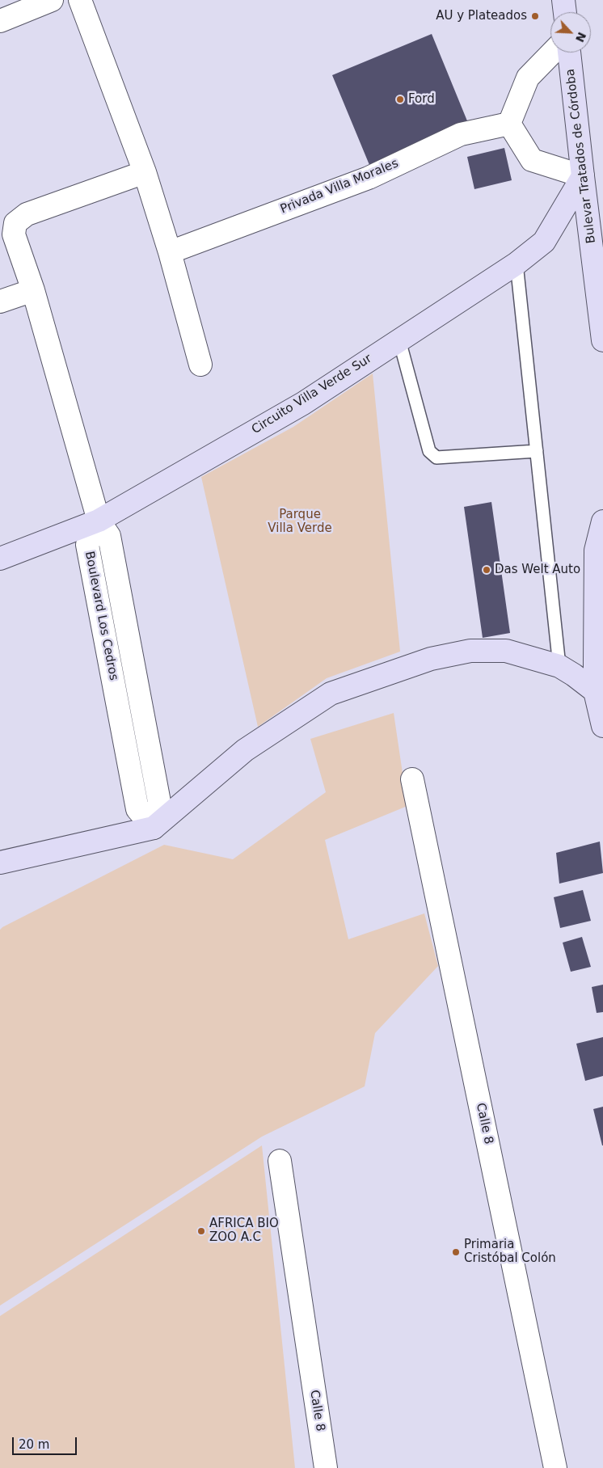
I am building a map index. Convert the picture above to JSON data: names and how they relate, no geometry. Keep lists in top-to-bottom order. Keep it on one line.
{"streets":{"street":["Bulevar Tratados de Córdoba","Privada Villa Morales","Circuito Villa Verde Sur","Boulevard Los Cedros","Calle 8"]},"crossings":[["Bulevar Tratados de Córdoba","Circuito Villa Verde Sur"],["Circuito Villa Verde Sur","Boulevard Los Cedros"]],"parks":["Parque Villa Verde"],"places":["AU y Plateados","Ford","Das Welt Auto","AFRICA BIO ZOO A.C","Primaria Cristóbal Colón"],"scale_bar":"20 m","north":"bottom right"}
